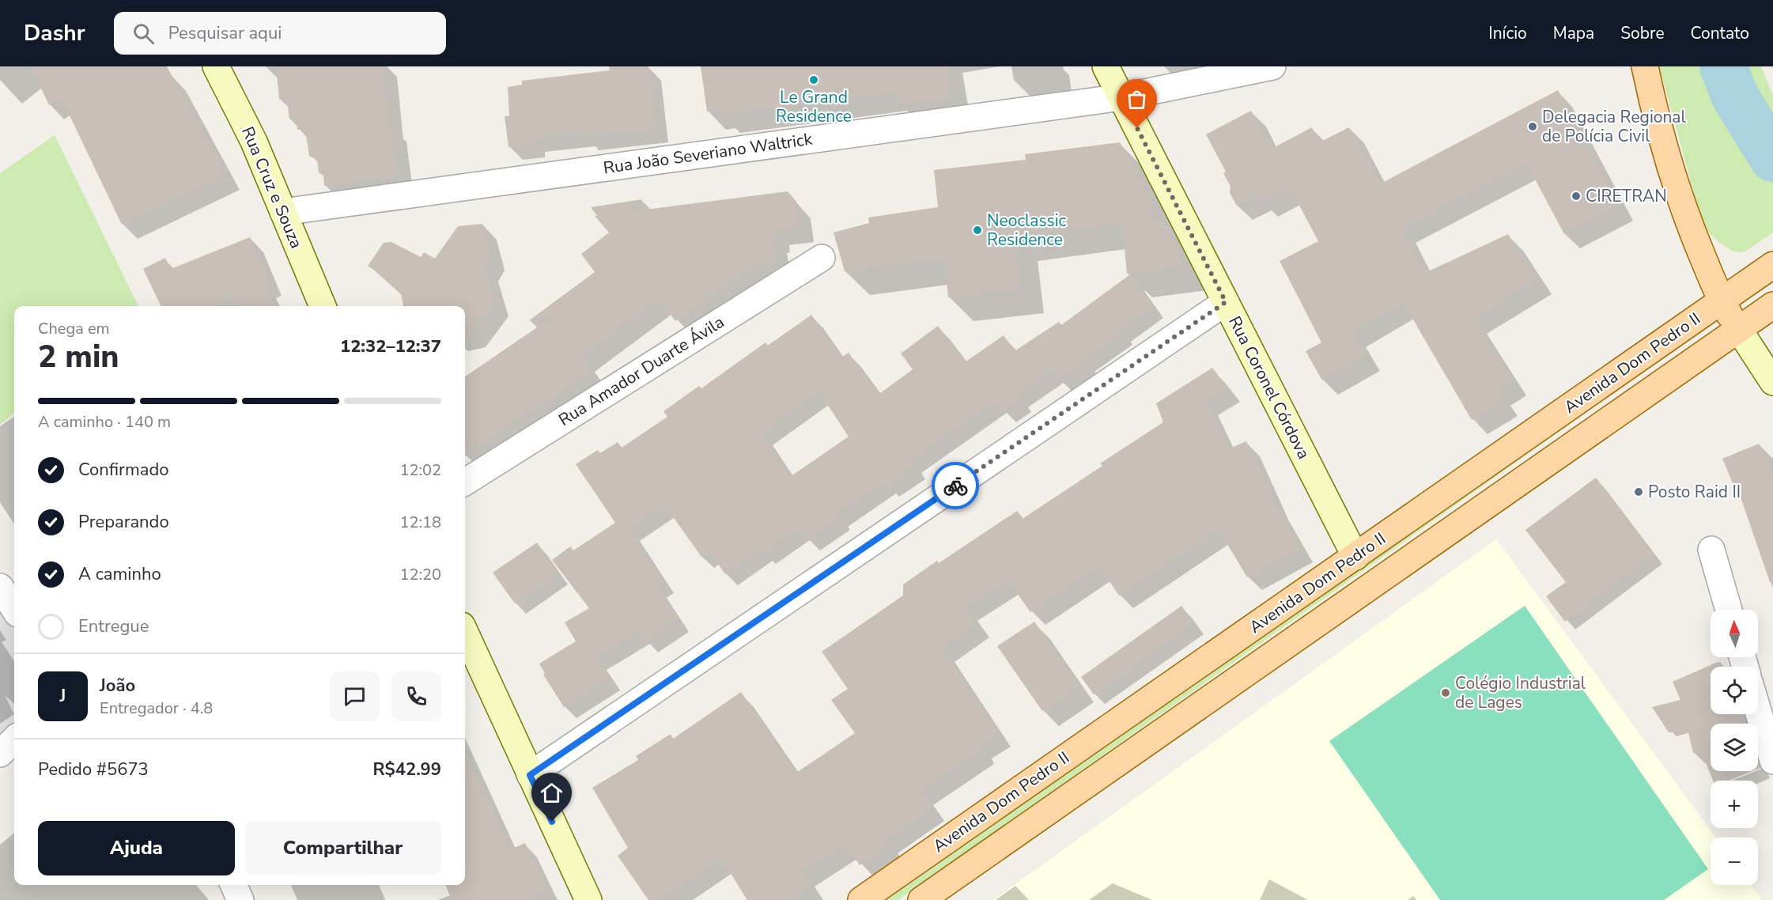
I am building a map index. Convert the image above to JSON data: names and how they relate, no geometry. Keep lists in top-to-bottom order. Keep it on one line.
{"streets":{"main road":["Avenida Dom Pedro II"],"street":["Rua João Severiano Waltrick","Rua Cruz e Souza","Rua Amador Duarte Ávila","Rua Coronel Córdova"]},"crossings":[["Rua João Severiano Waltrick","Rua Cruz e Souza"],["Rua João Severiano Waltrick","Rua Coronel Córdova"],["Avenida Dom Pedro II","Rua Coronel Córdova"]],"places":["Le Grand Residence","Delegacia Regional de Polícia Civil","CIRETRAN","Neoclassic Residence","Posto Raid II","Colégio Industrial de Lages"],"north":"top","page":{"header":"Dashr","search":"Pesquisar aqui","nav":["Início","Mapa","Sobre","Contato"],"heading":["2 min","Chega em","12:32–12:37"],"panel":["João","Entregador · 4.8","Pedido #5673","R$42.99"],"bar":"A caminho · 140 m","list":[["Confirmado","12:02"],["Preparando","12:18"],["A caminho","12:20"],"Entregue"],"map_buttons":["+","−"],"round":"J","buttons":["Ajuda","Compartilhar"]}}
